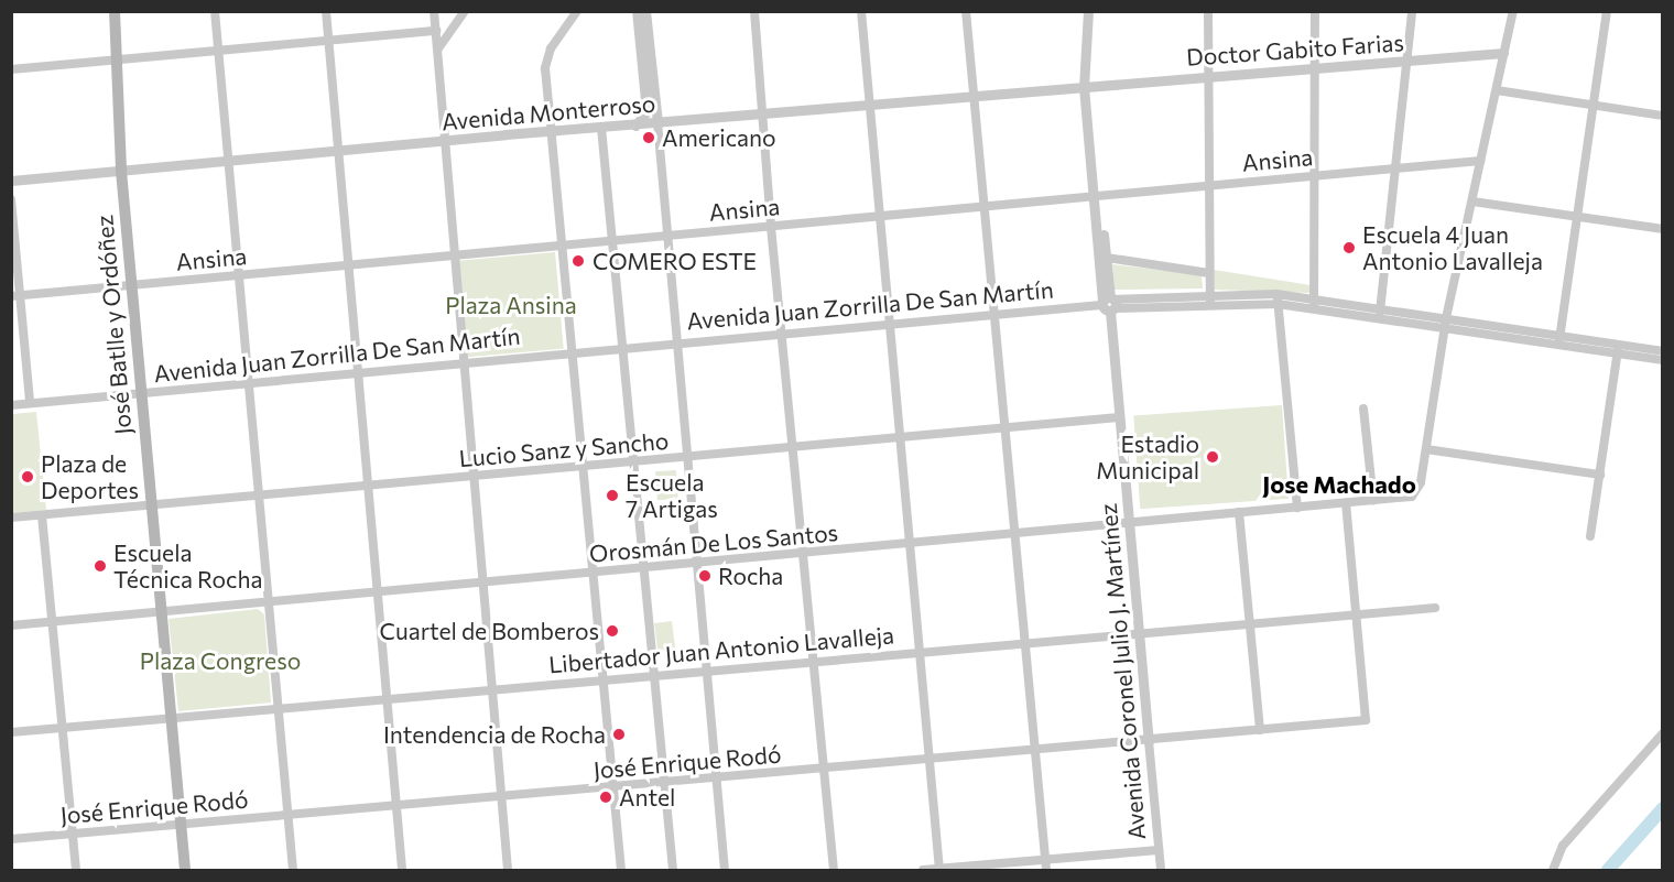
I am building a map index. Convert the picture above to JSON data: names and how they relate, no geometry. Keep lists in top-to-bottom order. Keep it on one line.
{"streets":{"main road":["José Batlle y Ordóñez"],"street":["Doctor Gabito Farias","Avenida Monterroso","Ansina","Avenida Juan Zorrilla De San Martín","Lucio Sanz y Sancho","Orosmán De Los Santos","Libertador Juan Antonio Lavalleja","Avenida Coronel Julio J. Martínez","José Enrique Rodó"]},"crossings":[["Doctor Gabito Farias","Avenida Monterroso"],["Doctor Gabito Farias","Avenida Coronel Julio J. Martínez"],["Avenida Monterroso","José Batlle y Ordóñez"],["Avenida Monterroso","Avenida Coronel Julio J. Martínez"],["Ansina","José Batlle y Ordóñez"],["Ansina","Avenida Coronel Julio J. Martínez"],["Avenida Juan Zorrilla De San Martín","José Batlle y Ordóñez"],["Avenida Juan Zorrilla De San Martín","Avenida Coronel Julio J. Martínez"],["José Batlle y Ordóñez","Lucio Sanz y Sancho"],["José Batlle y Ordóñez","Orosmán De Los Santos"],["José Batlle y Ordóñez","Libertador Juan Antonio Lavalleja"],["José Batlle y Ordóñez","José Enrique Rodó"],["Lucio Sanz y Sancho","Avenida Coronel Julio J. Martínez"],["Orosmán De Los Santos","Avenida Coronel Julio J. Martínez"],["Libertador Juan Antonio Lavalleja","Avenida Coronel Julio J. Martínez"],["Libertador Juan Antonio Lavalleja","José Enrique Rodó"],["Avenida Coronel Julio J. Martínez","José Enrique Rodó"]],"districts":["Jose Machado"],"parks":["Plaza Ansina","Plaza Congreso"],"places":["Americano","Escuela 4 Juan Antonio Lavalleja","COMERO ESTE","Estadio Municipal","Plaza de Deportes","Escuela 7 Artigas","Escuela Técnica Rocha","Rocha","Cuartel de Bomberos","Intendencia de Rocha","Antel"]}
